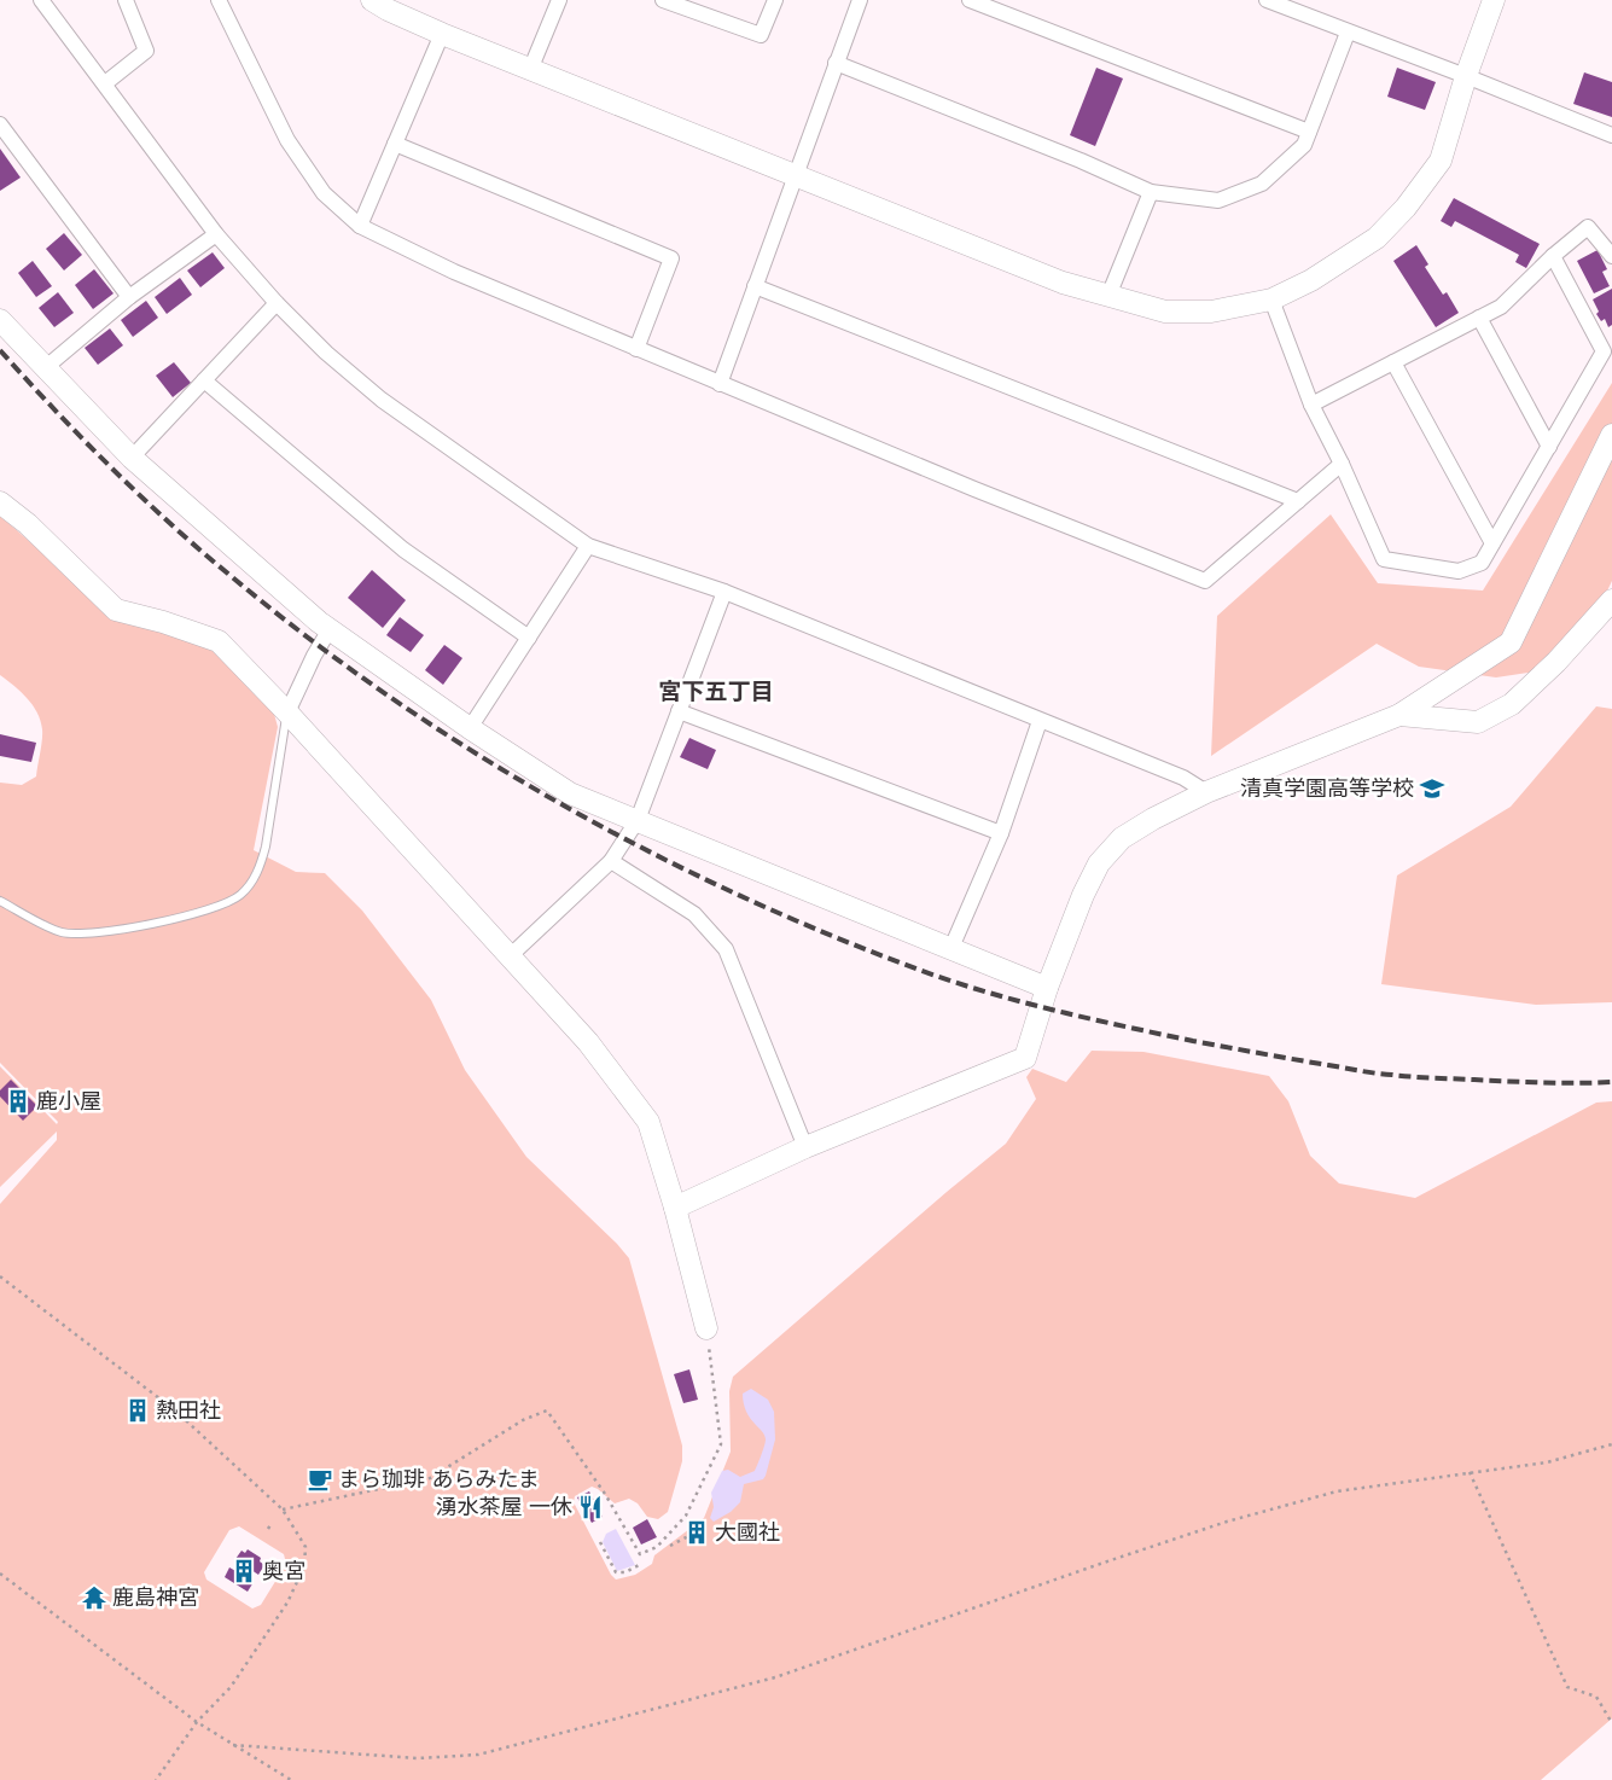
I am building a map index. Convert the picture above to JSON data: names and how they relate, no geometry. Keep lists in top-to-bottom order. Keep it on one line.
{"districts":["宮下五丁目"],"places":{"school or university":["清真学園高等学校"],"building":["鹿小屋","熱田社","大國社","奥宮"],"cafe":["まら珈琲 あらみたま"],"restaurant":["湧水茶屋 一休"],"temple":["鹿島神宮"]}}
